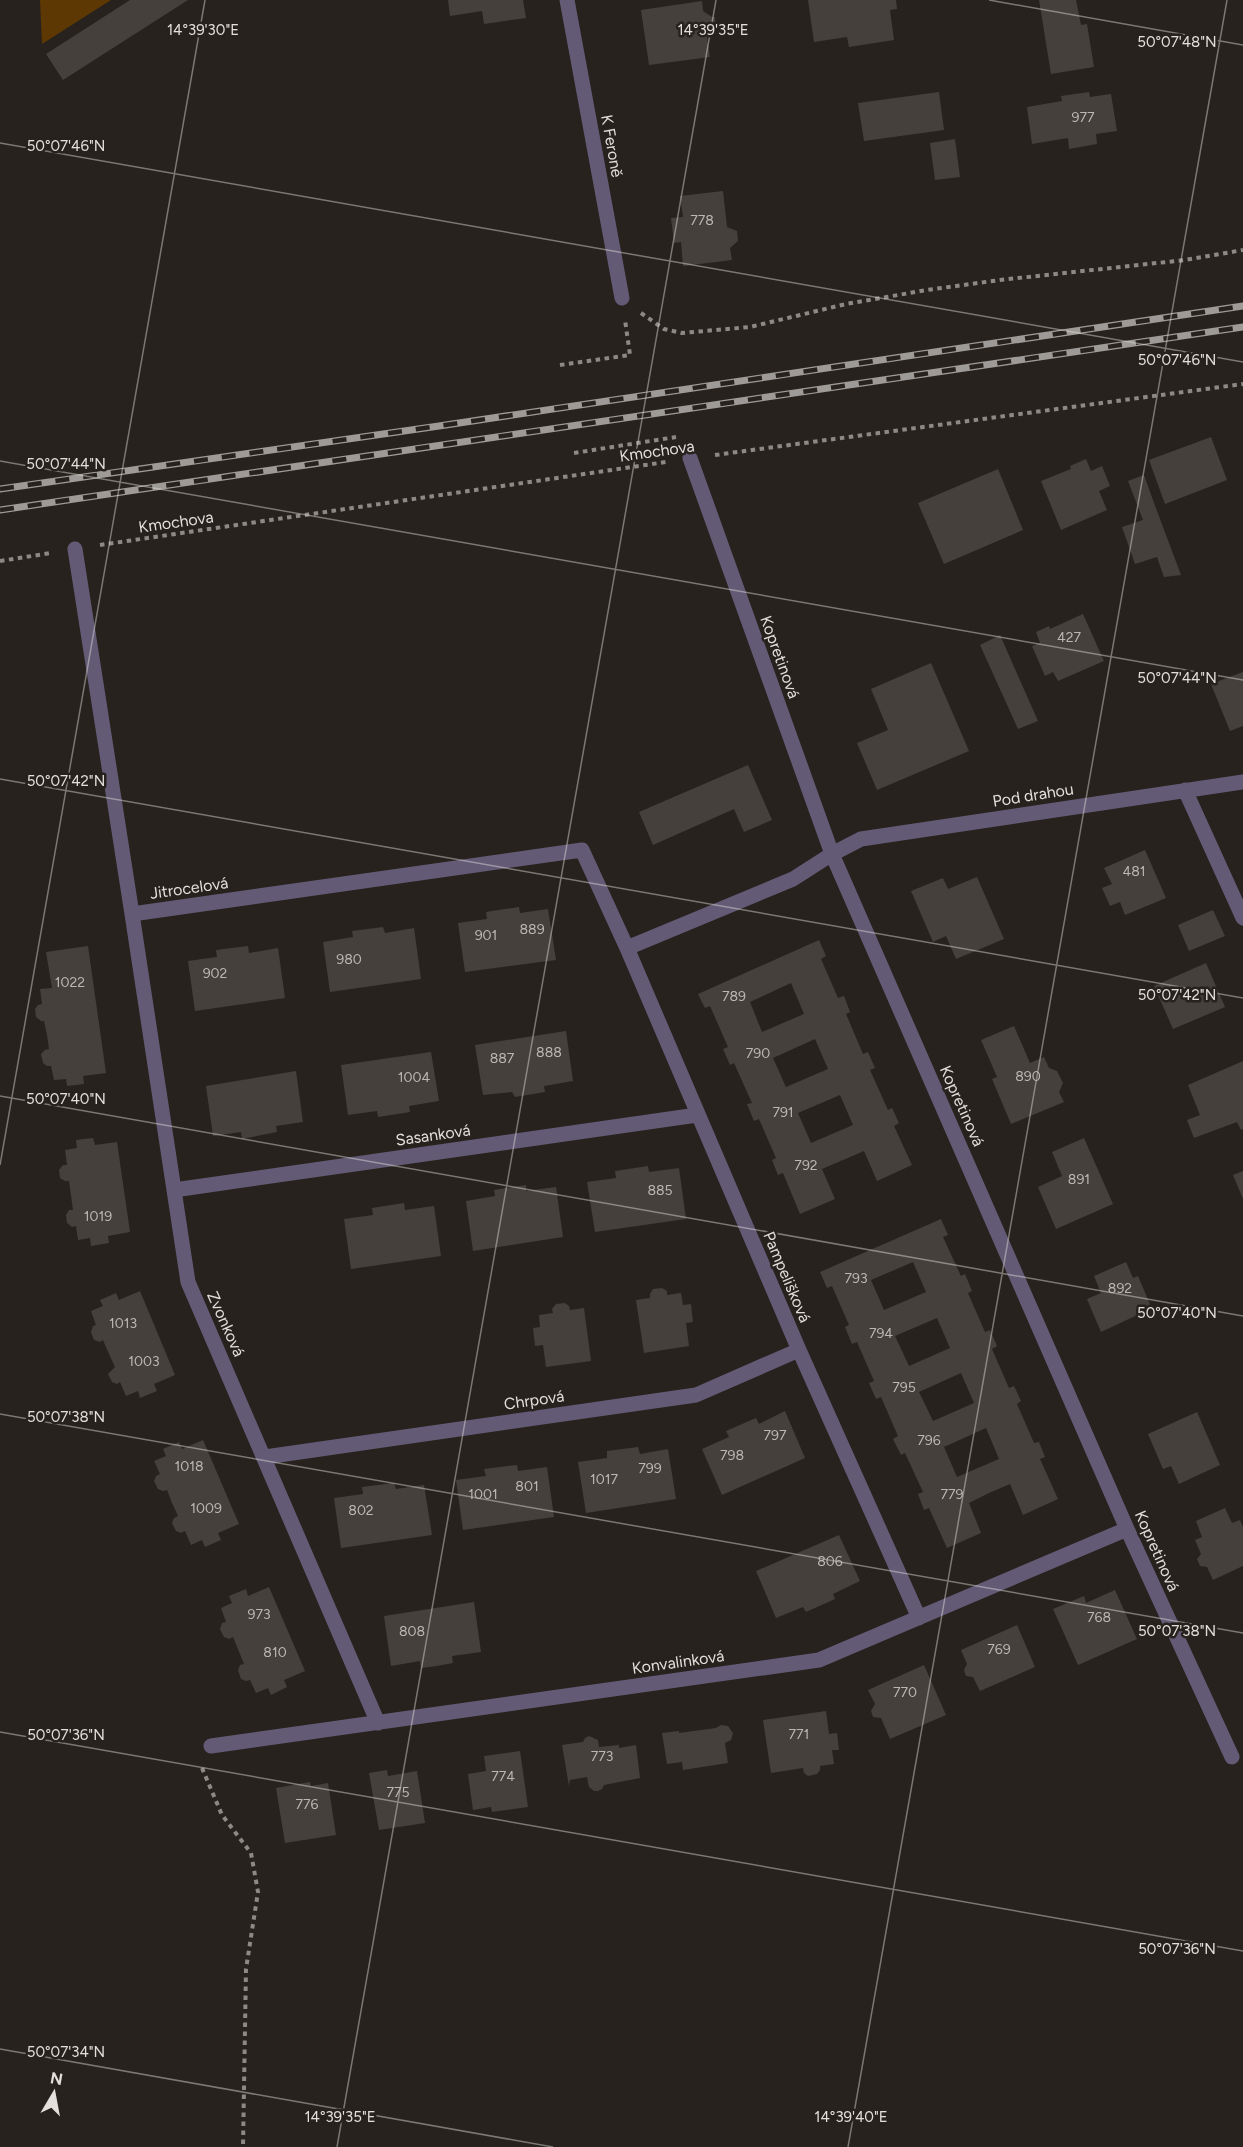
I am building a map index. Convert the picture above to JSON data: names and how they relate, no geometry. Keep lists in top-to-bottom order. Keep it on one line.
{"streets":{"street":["K Feroně","Kopretinová","Pod drahou","Jitrocelová","Sasanková","Pampelišková","Zvonková","Chrpová","Konvalinková"],"path":["Kmochova"]},"crossings":[["Kmochova","Kopretinová"],["Kmochova","Jitrocelová"],["Kopretinová","Pod drahou"],["Kopretinová","Konvalinková"],["Jitrocelová","Pampelišková"],["Jitrocelová","Zvonková"],["Sasanková","Pampelišková"],["Sasanková","Zvonková"],["Pampelišková","Chrpová"],["Pampelišková","Konvalinková"],["Zvonková","Chrpová"],["Zvonková","Konvalinková"]],"house_numbers":["977","778","427","481","889","901","980","902","1022","789","888","790","887","890","1004","791","792","891","885","1019","793","892","1013","794","1003","795","797","796","798","1018","799","1017","801","1001","779","1009","802","806","973","768","808","769","810","770","771","773","774","775","776"],"north":"top","coordinates":["14°39'35\"E","14°39'30\"E","50°07'48\"N","50°07'46\"N","50°07'44\"N","50°07'42\"N","50°07'40\"N","50°07'38\"N","50°07'36\"N","50°07'34\"N","14°39'40\"E"]}
